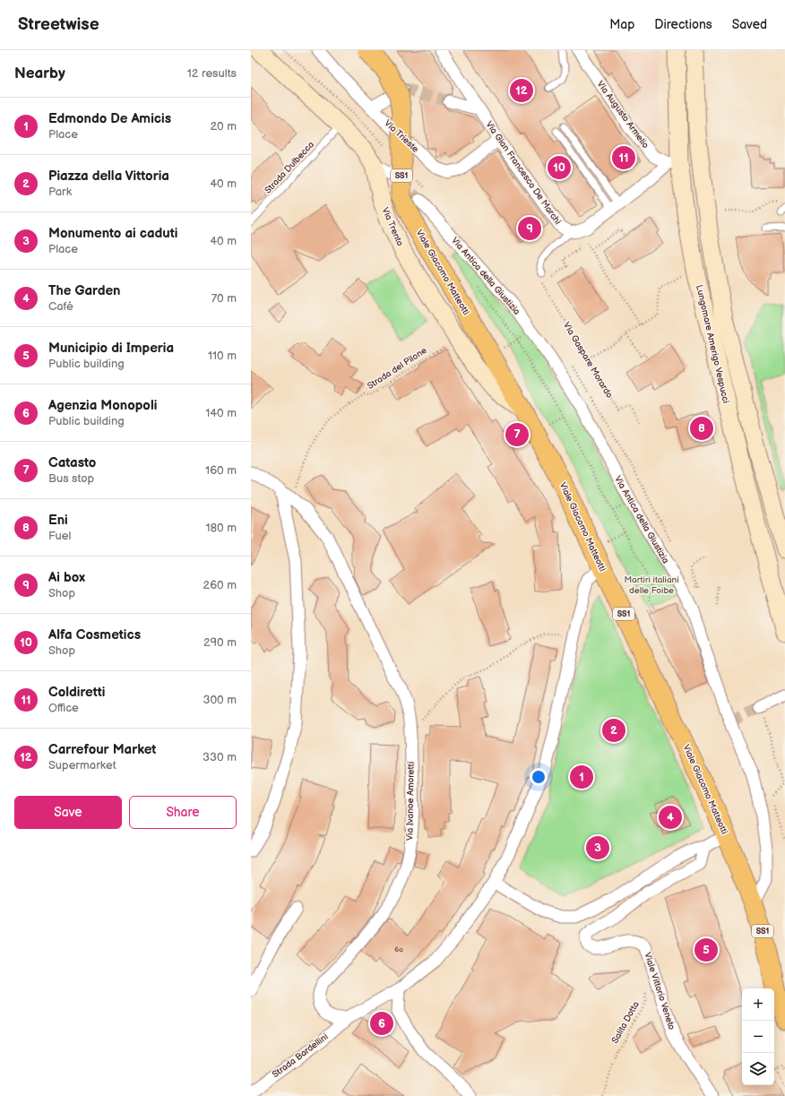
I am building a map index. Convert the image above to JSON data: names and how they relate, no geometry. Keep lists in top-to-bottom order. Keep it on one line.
{"streets":{"main road":["SS1","Via Trento","Viale Giacomo Matteotti","Lungomare Amerigo Vespucci"],"street":["Via Augusto Armelio","Via Trieste","Via Gian Francesco De Marchi","Via Antica della Giustizia","Via Ivanoe Amoretti","Viale Vittorio Veneto","Strada Bardellini"],"lane":["Strada Dulbecca"],"path":["Via Gaspare Morardo","Strada del Pilone","Salita Dotta"]},"crossings":[["Via Augusto Armelio","Lungomare Amerigo Vespucci"],["Via Trieste","Via Gian Francesco De Marchi"],["Strada Dulbecca","Via Trento"],["Via Trento","Viale Giacomo Matteotti"],["Via Trento","Strada del Pilone"],["Viale Giacomo Matteotti","Via Antica della Giustizia"],["Strada del Pilone","Via Ivanoe Amoretti"],["Via Ivanoe Amoretti","Strada Bardellini"]],"parks":["Martiri italiani delle Foibe"],"house_numbers":["6a"],"page":{"header":"Streetwise","nav":["Map","Directions","Saved"],"heading":["Nearby","12 results"],"pins":["12","11","10","9","8","7","2","1","4","3","5","6"],"list":[{"mark":"1","name":"Edmondo De Amicis","note":"Place","value":"20 m"},{"mark":"2","name":"Piazza della Vittoria","note":"Park","value":"40 m"},{"mark":"3","name":"Monumento ai caduti","note":"Place","value":"40 m"},{"mark":"4","name":"The Garden","note":"Café","value":"70 m"},{"mark":"5","name":"Municipio di Imperia","note":"Public building","value":"110 m"},{"mark":"6","name":"Agenzia Monopoli","note":"Public building","value":"140 m"},{"mark":"7","name":"Catasto","note":"Bus stop","value":"160 m"},{"mark":"8","name":"Eni","note":"Fuel","value":"180 m"},{"mark":"9","name":"Ai box","note":"Shop","value":"260 m"},{"mark":"10","name":"Alfa Cosmetics","note":"Shop","value":"290 m"},{"mark":"11","name":"Coldiretti","note":"Office","value":"300 m"},{"mark":"12","name":"Carrefour Market","note":"Supermarket","value":"330 m"}],"buttons":["Save","Share"],"map_buttons":["+","−"]}}
